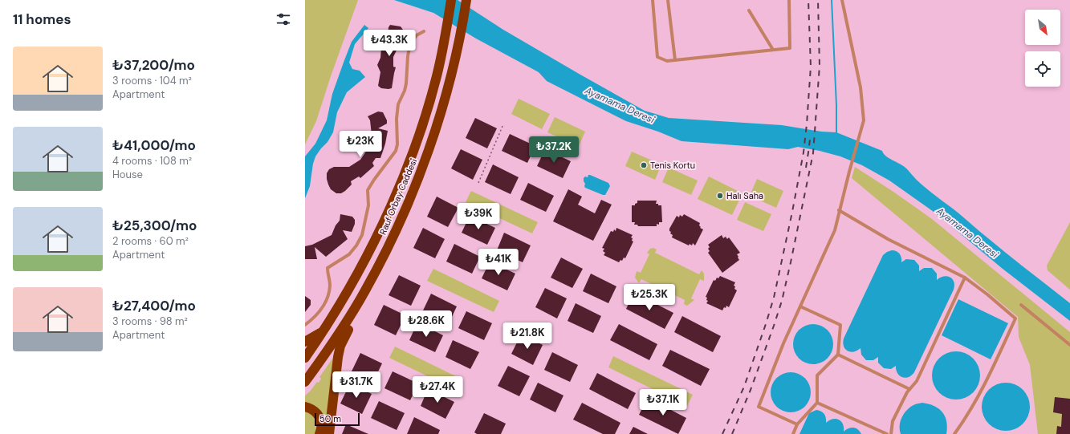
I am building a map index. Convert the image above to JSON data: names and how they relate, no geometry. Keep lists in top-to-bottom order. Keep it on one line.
{"streets":{"highway":["Rauf Orbay Caddesi"]},"water":["Ayamama Deresi"],"places":["Tenis Kortu","Halı Saha"],"scale_bar":"50 m","north":"bottom right","page":{"heading":"11 homes","price":["₺43.3K","₺23K","₺37.2K","₺39K","₺41K","₺25.3K","₺28.6K","₺21.8K","₺31.7K","₺27.4K","₺37.1K"],"list":[{"name":"₺37,200/mo","note":"3 rooms · 104 m² · Apartment"},{"name":"₺41,000/mo","note":"4 rooms · 108 m² · House"},{"name":"₺25,300/mo","note":"2 rooms · 60 m² · Apartment"},{"name":"₺27,400/mo","note":"3 rooms · 98 m² · Apartment"}],"scale":"50 m"}}
